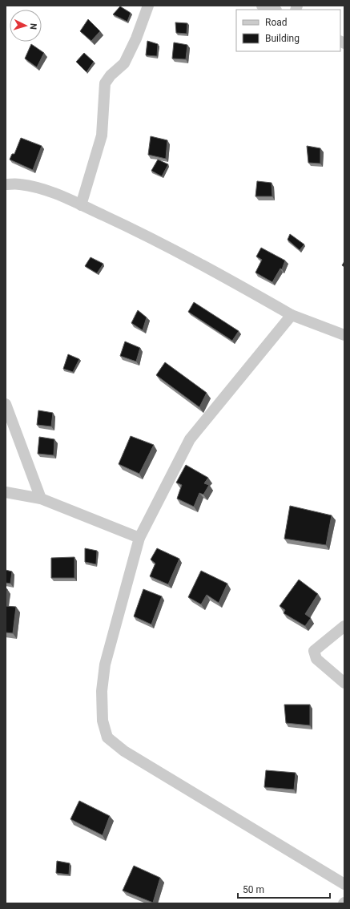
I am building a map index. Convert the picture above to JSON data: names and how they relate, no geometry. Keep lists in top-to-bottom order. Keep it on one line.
{"legend":["Road","Building"],"scale_bar":"50 m","north":"right"}
